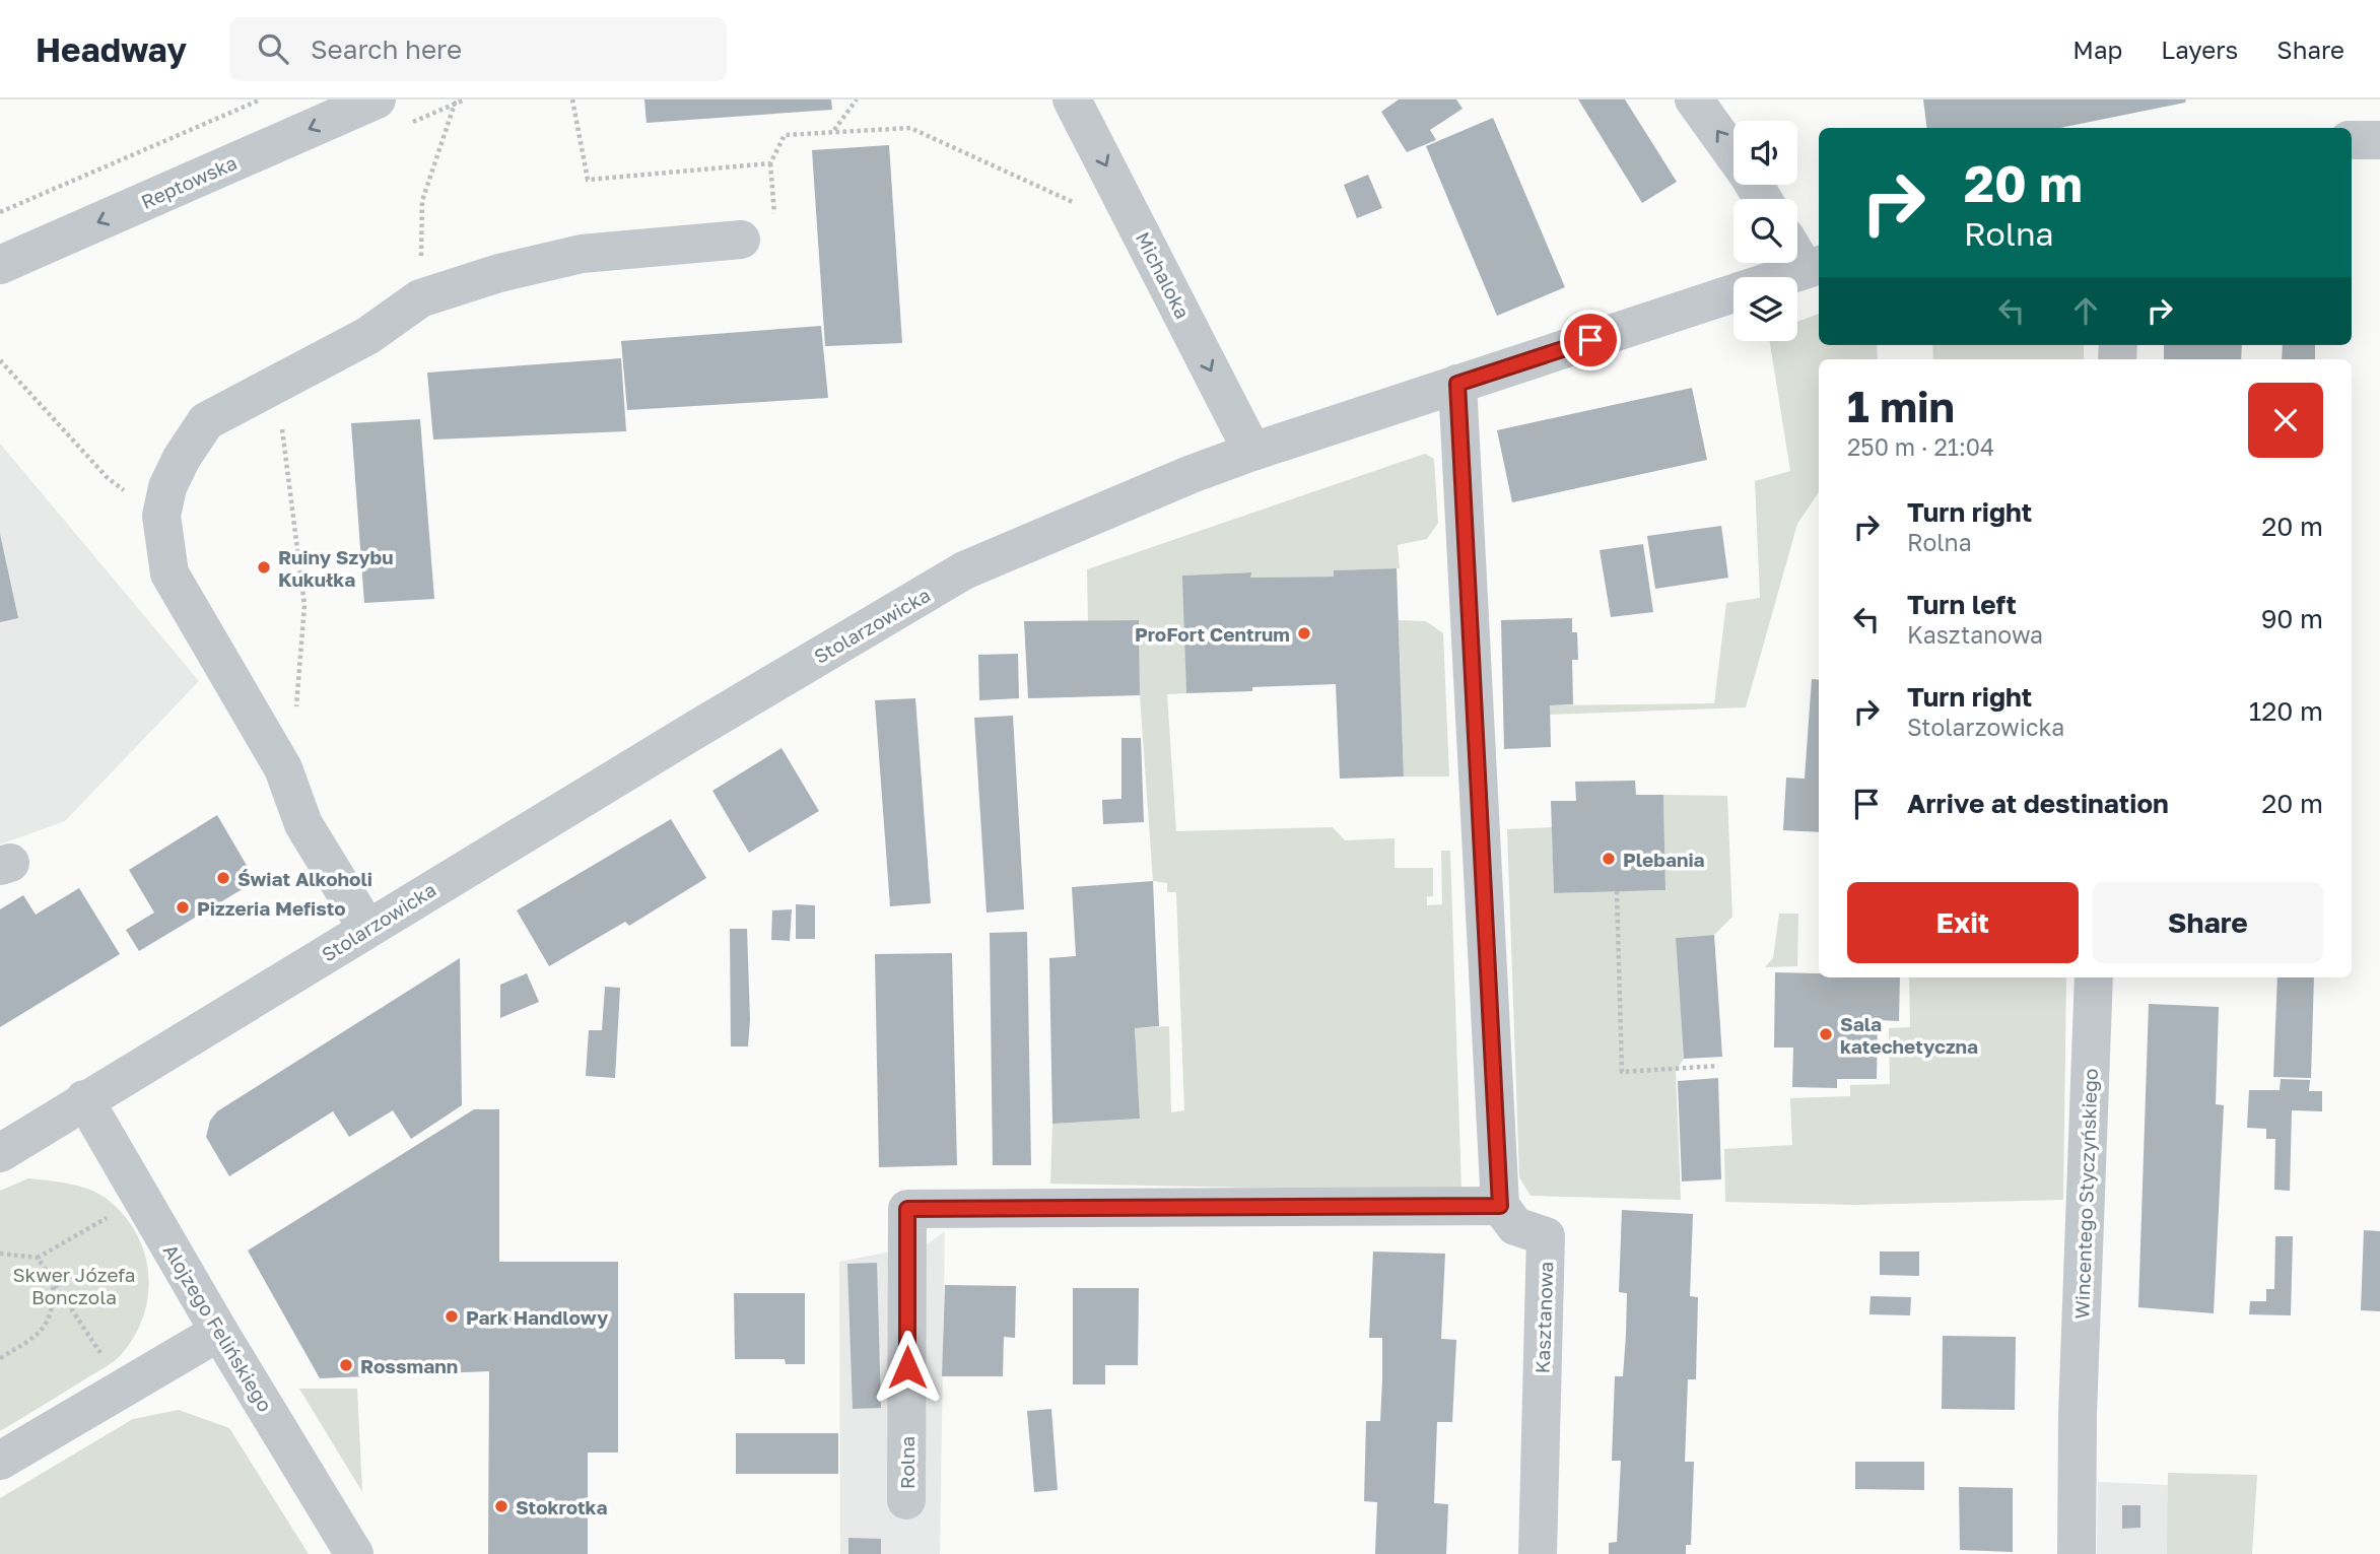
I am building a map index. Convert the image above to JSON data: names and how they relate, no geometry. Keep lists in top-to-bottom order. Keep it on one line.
{"streets":{"street":["Reptowska","Michaloka","Stolarzowicka","Wincentego Styczyńskiego","Kasztanowa","Alojzego Felińskiego","Rolna"]},"crossings":[["Michaloka","Stolarzowicka"],["Stolarzowicka","Alojzego Felińskiego"],["Kasztanowa","Rolna"]],"one_way":["Michaloka"],"parks":["Skwer Józefa Bonczola"],"places":["Ruiny Szybu Kukułka","ProFort Centrum","Plebania","Świat Alkoholi","Pizzeria Mefisto","Sala katechetyczna","Park Handlowy","Rossmann","Stokrotka"],"page":{"header":"Headway","search":"Search here","nav":["Map","Layers","Share"],"turn":["20 m","Rolna"],"heading":["1 min","250 m · 21:04"],"list":[{"name":"Turn right","note":"Rolna","value":"20 m"},{"name":"Turn left","note":"Kasztanowa","value":"90 m"},{"name":"Turn right","note":"Stolarzowicka","value":"120 m"},{"name":"Arrive at destination","value":"20 m"}],"buttons":["Exit","Share"]}}
